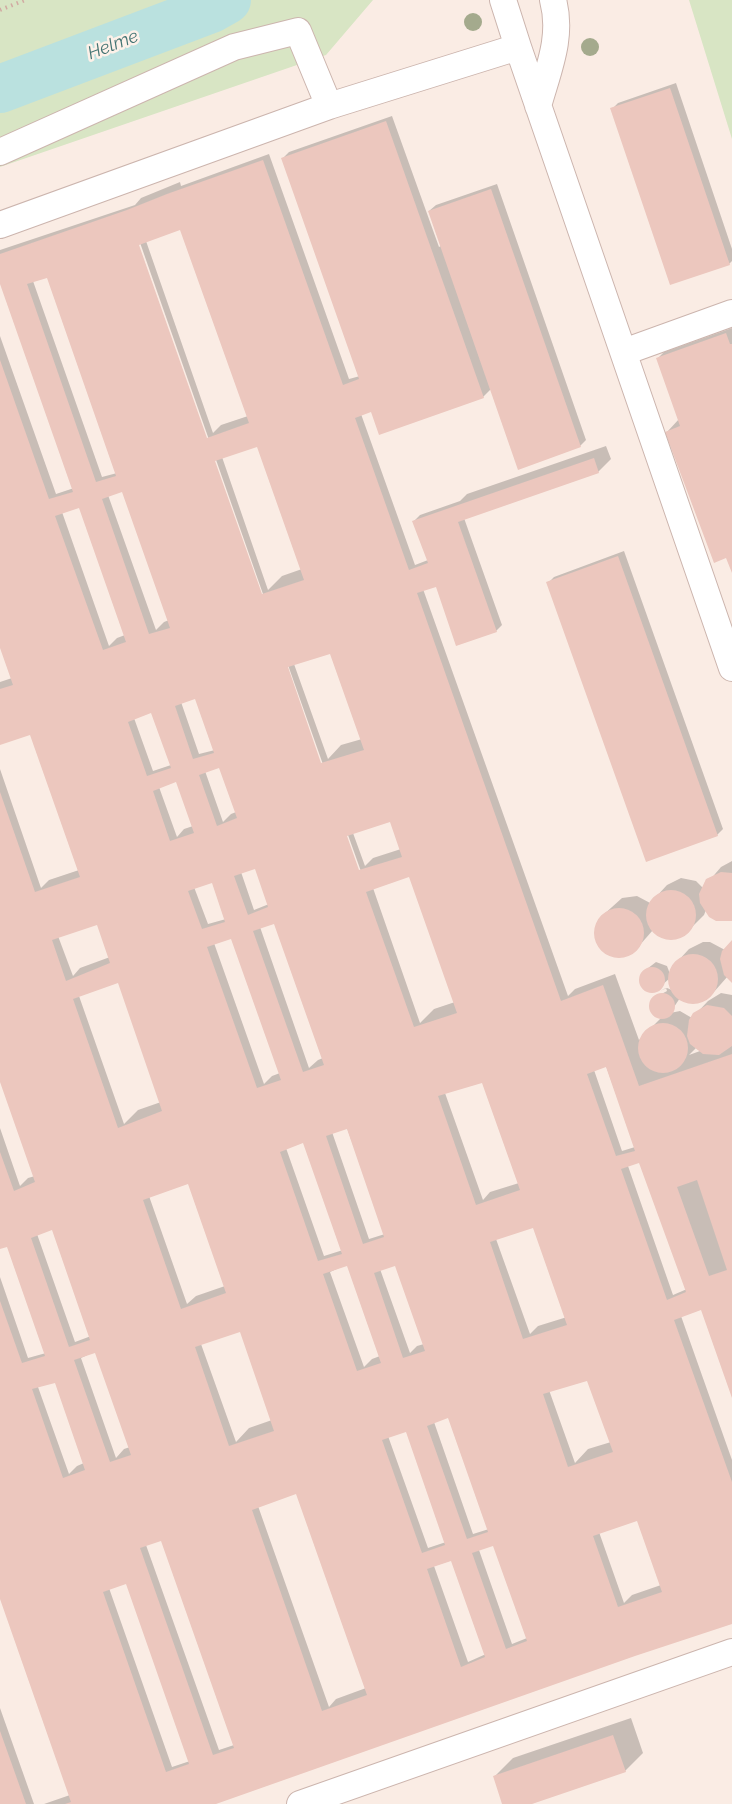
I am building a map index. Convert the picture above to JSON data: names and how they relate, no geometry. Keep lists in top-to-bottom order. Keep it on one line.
{"water":["Helme"]}
